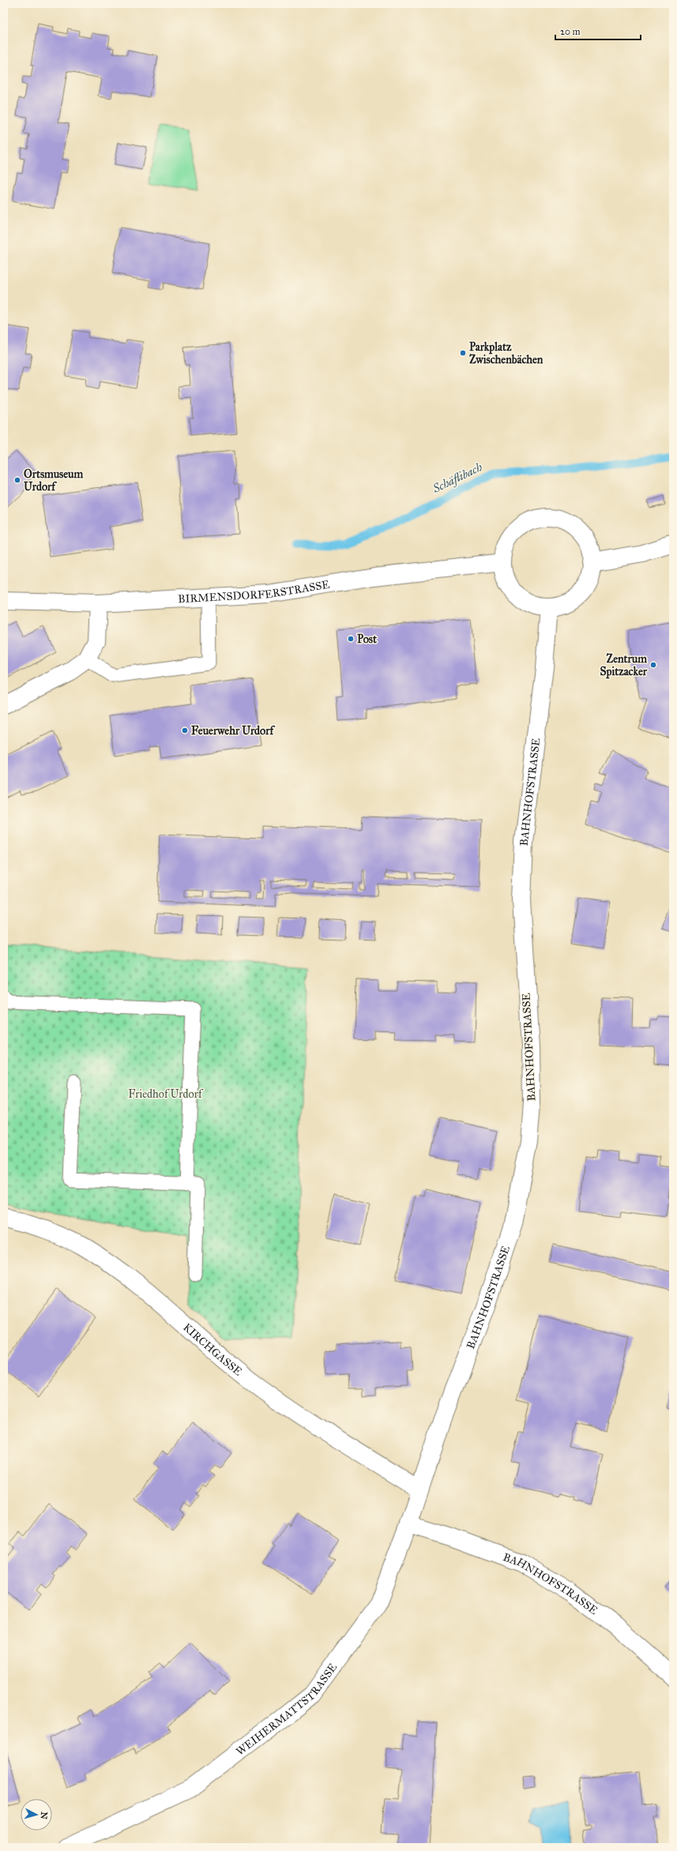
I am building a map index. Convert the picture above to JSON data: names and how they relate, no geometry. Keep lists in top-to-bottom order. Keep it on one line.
{"streets":{"street":["BIRMENSDORFERSTRASSE","BAHNHOFSTRASSE","KIRCHGASSE","WEIHERMATTSTRASSE"]},"crossings":[["BIRMENSDORFERSTRASSE","BAHNHOFSTRASSE"],["BAHNHOFSTRASSE","KIRCHGASSE"],["BAHNHOFSTRASSE","WEIHERMATTSTRASSE"],["KIRCHGASSE","WEIHERMATTSTRASSE"]],"water":["Schäflibach"],"parks":["Friedhof Urdorf"],"places":["Parkplatz Zwischenbächen","Ortsmuseum Urdorf","Post","Zentrum Spitzacker","Feuerwehr Urdorf"],"scale_bar":"20 m","north":"right"}
